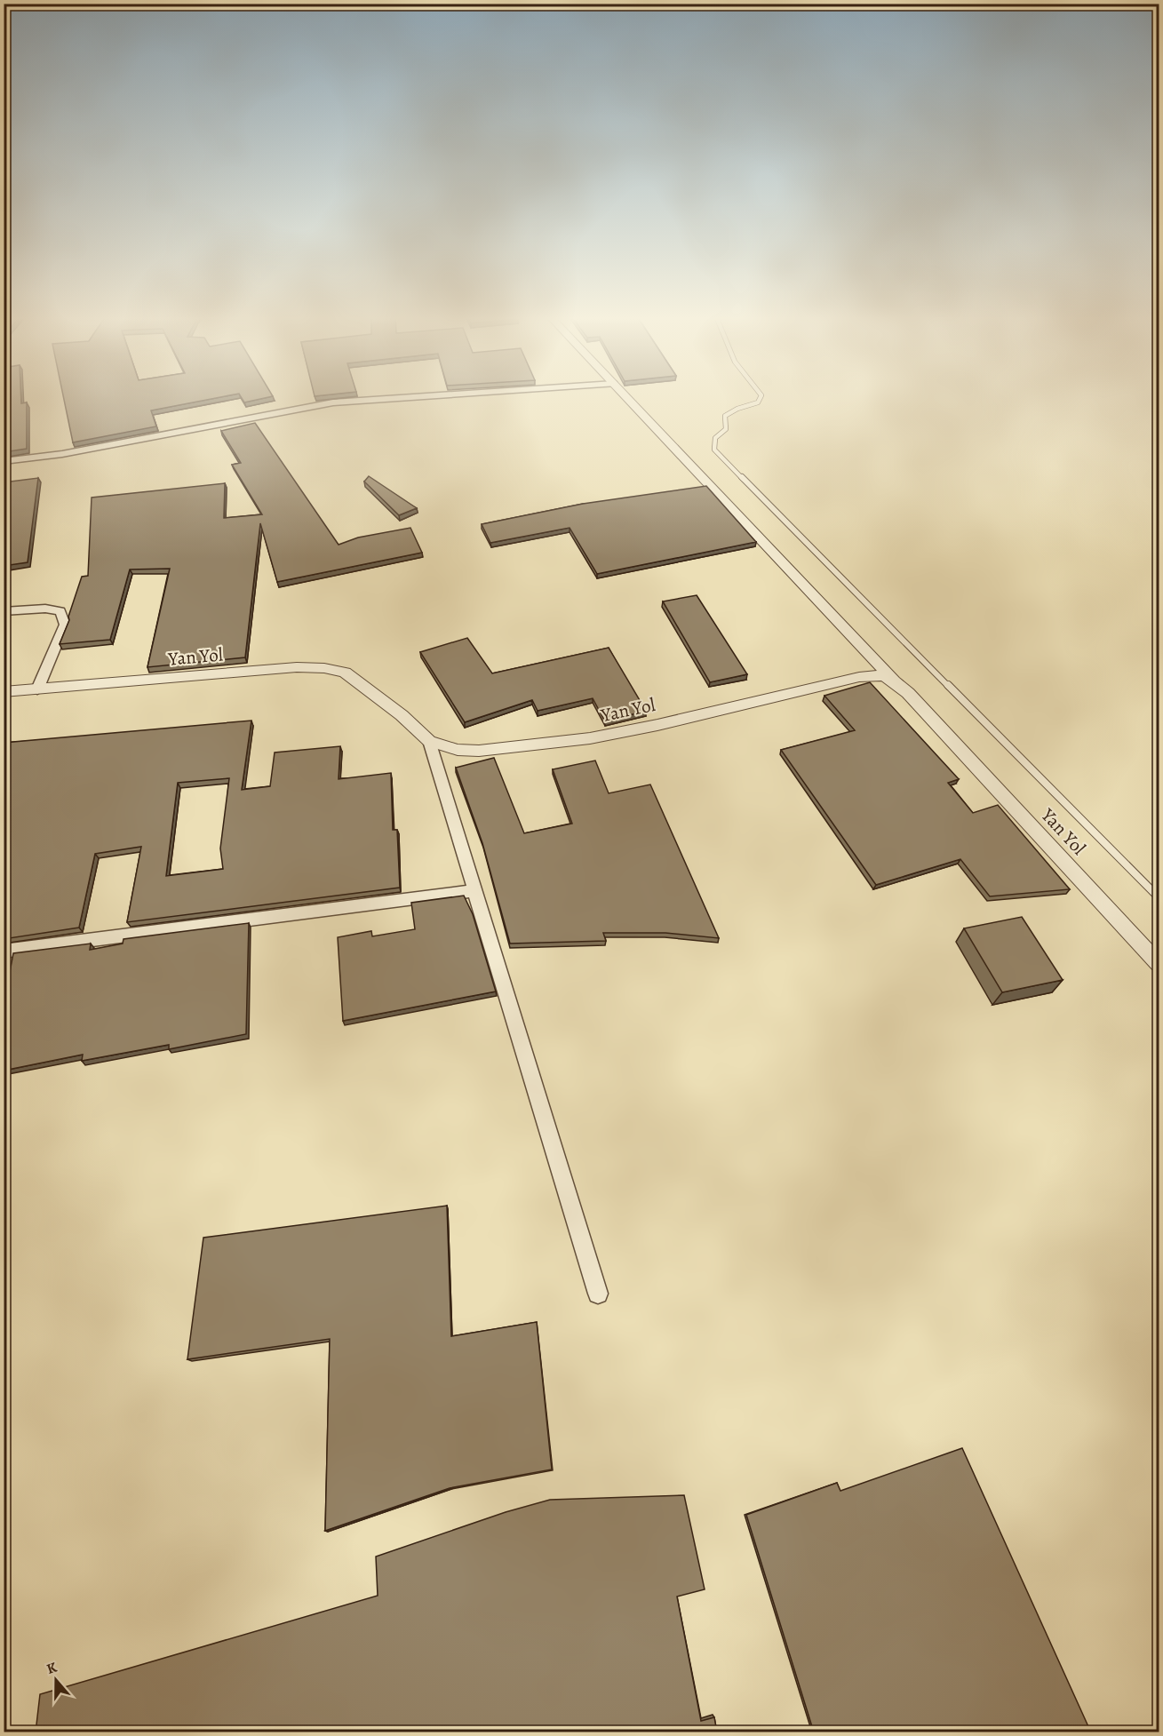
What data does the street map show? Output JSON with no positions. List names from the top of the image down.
{
  "streets": {
    "street": ["Yan Yol"]
  },
  "north": "top"
}
